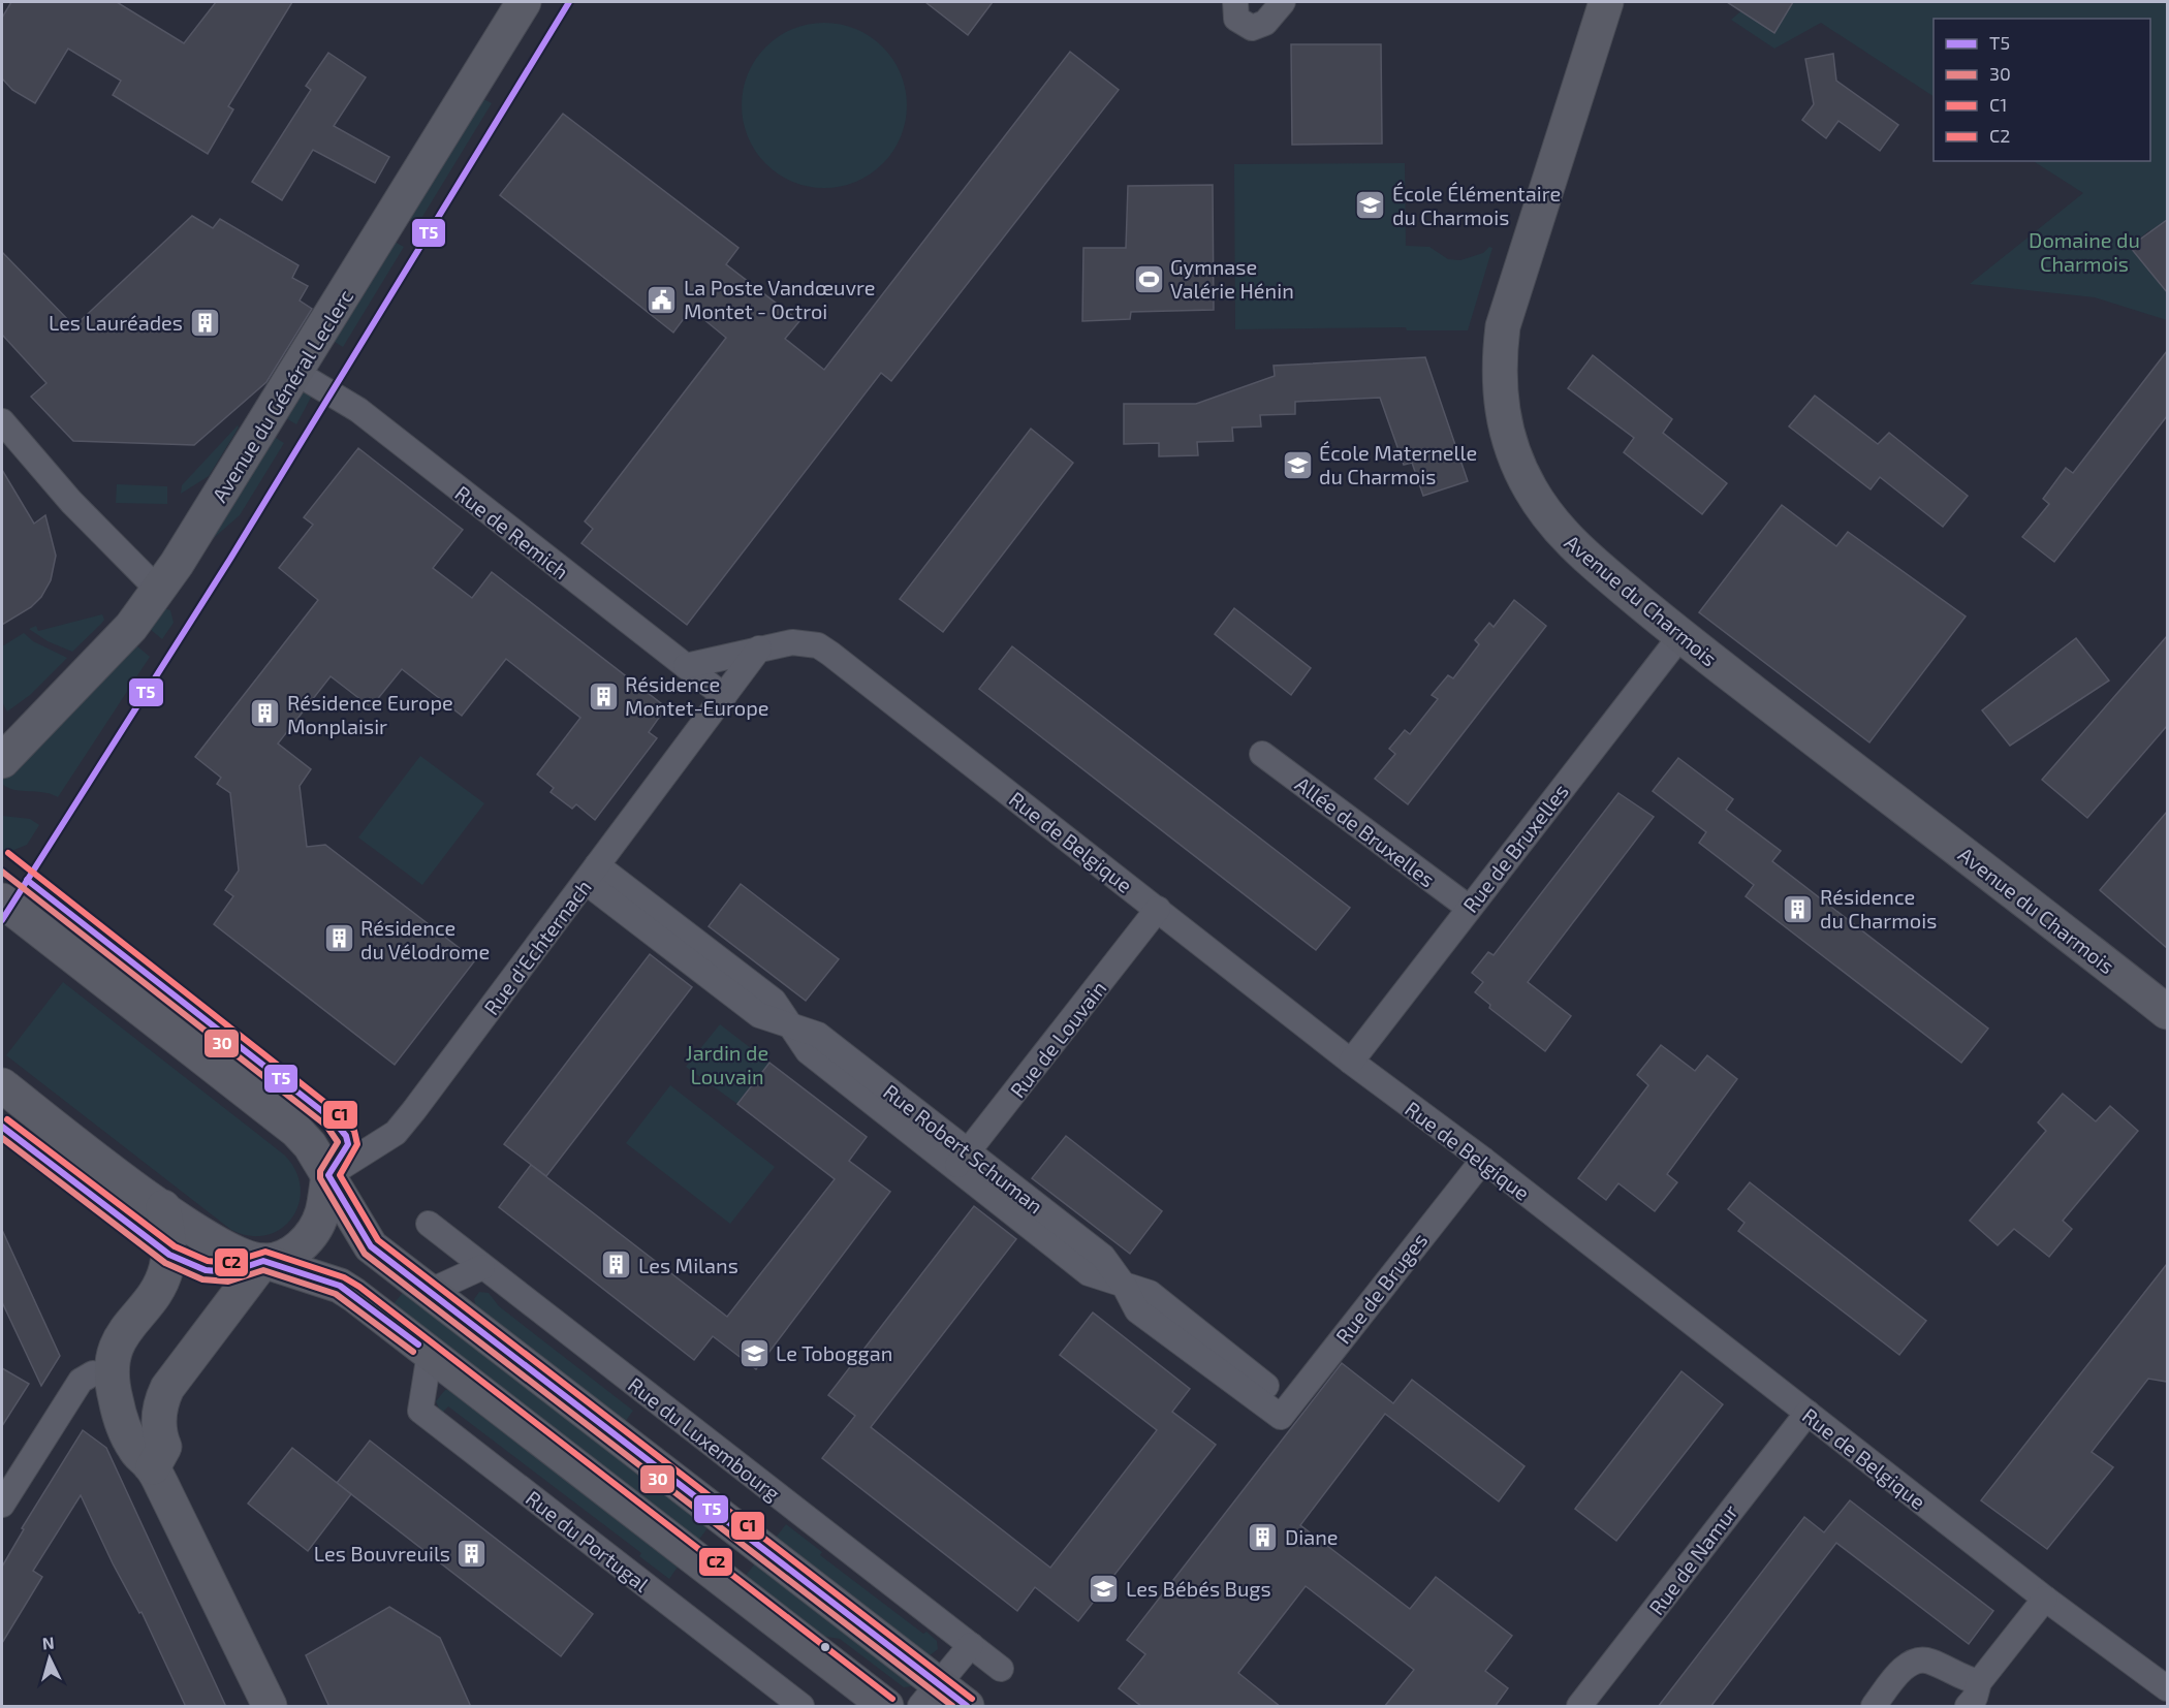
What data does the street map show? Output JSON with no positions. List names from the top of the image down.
{
  "streets": {
    "main road": ["Avenue du Général Leclerc", "Avenue du Charmois"],
    "street": [
      "Rue de Remich",
      "Allée de Bruxelles",
      "Rue de Belgique",
      "Rue de Bruxelles",
      "Rue d'Echternach",
      "Rue de Louvain",
      "Rue Robert Schuman",
      "Rue de Bruges",
      "Rue du Luxembourg",
      "Rue du Portugal",
      "Rue de Namur"
    ]
  },
  "crossings": [
    ["Avenue du Général Leclerc", "Rue de Remich"],
    ["Rue de Remich", "Rue de Belgique"],
    ["Rue de Remich", "Rue d'Echternach"],
    ["Avenue du Charmois", "Rue de Bruxelles"],
    ["Allée de Bruxelles", "Rue de Bruxelles"],
    ["Rue de Belgique", "Rue de Bruxelles"],
    ["Rue de Belgique", "Rue de Louvain"],
    ["Rue de Belgique", "Rue de Bruges"],
    ["Rue de Belgique", "Rue de Namur"],
    ["Rue d'Echternach", "Rue Robert Schuman"],
    ["Rue de Louvain", "Rue Robert Schuman"],
    ["Rue Robert Schuman", "Rue de Bruges"]
  ],
  "parks": ["Domaine du Charmois", "Jardin de Louvain"],
  "places": {
    "school or university": [
      "École Élémentaire du Charmois",
      "École Maternelle du Charmois",
      "Le Toboggan",
      "Les Bébés Bugs"
    ],
    "sports": ["Gymnase Valérie Hénin"],
    "public building": ["La Poste Vandœuvre Montet - Octroi"],
    "building": [
      "Les Lauréades",
      "Résidence Montet-Europe",
      "Résidence Europe Monplaisir",
      "Résidence du Charmois",
      "Résidence du Vélodrome",
      "Les Milans",
      "Diane",
      "Les Bouvreuils"
    ]
  },
  "lines": [
    "transit line T5",
    "transit line C1",
    "transit line 30",
    "transit line C2"
  ],
  "legend": [
    "T5",
    "30",
    "C1",
    "C2"
  ],
  "north": "top"
}
